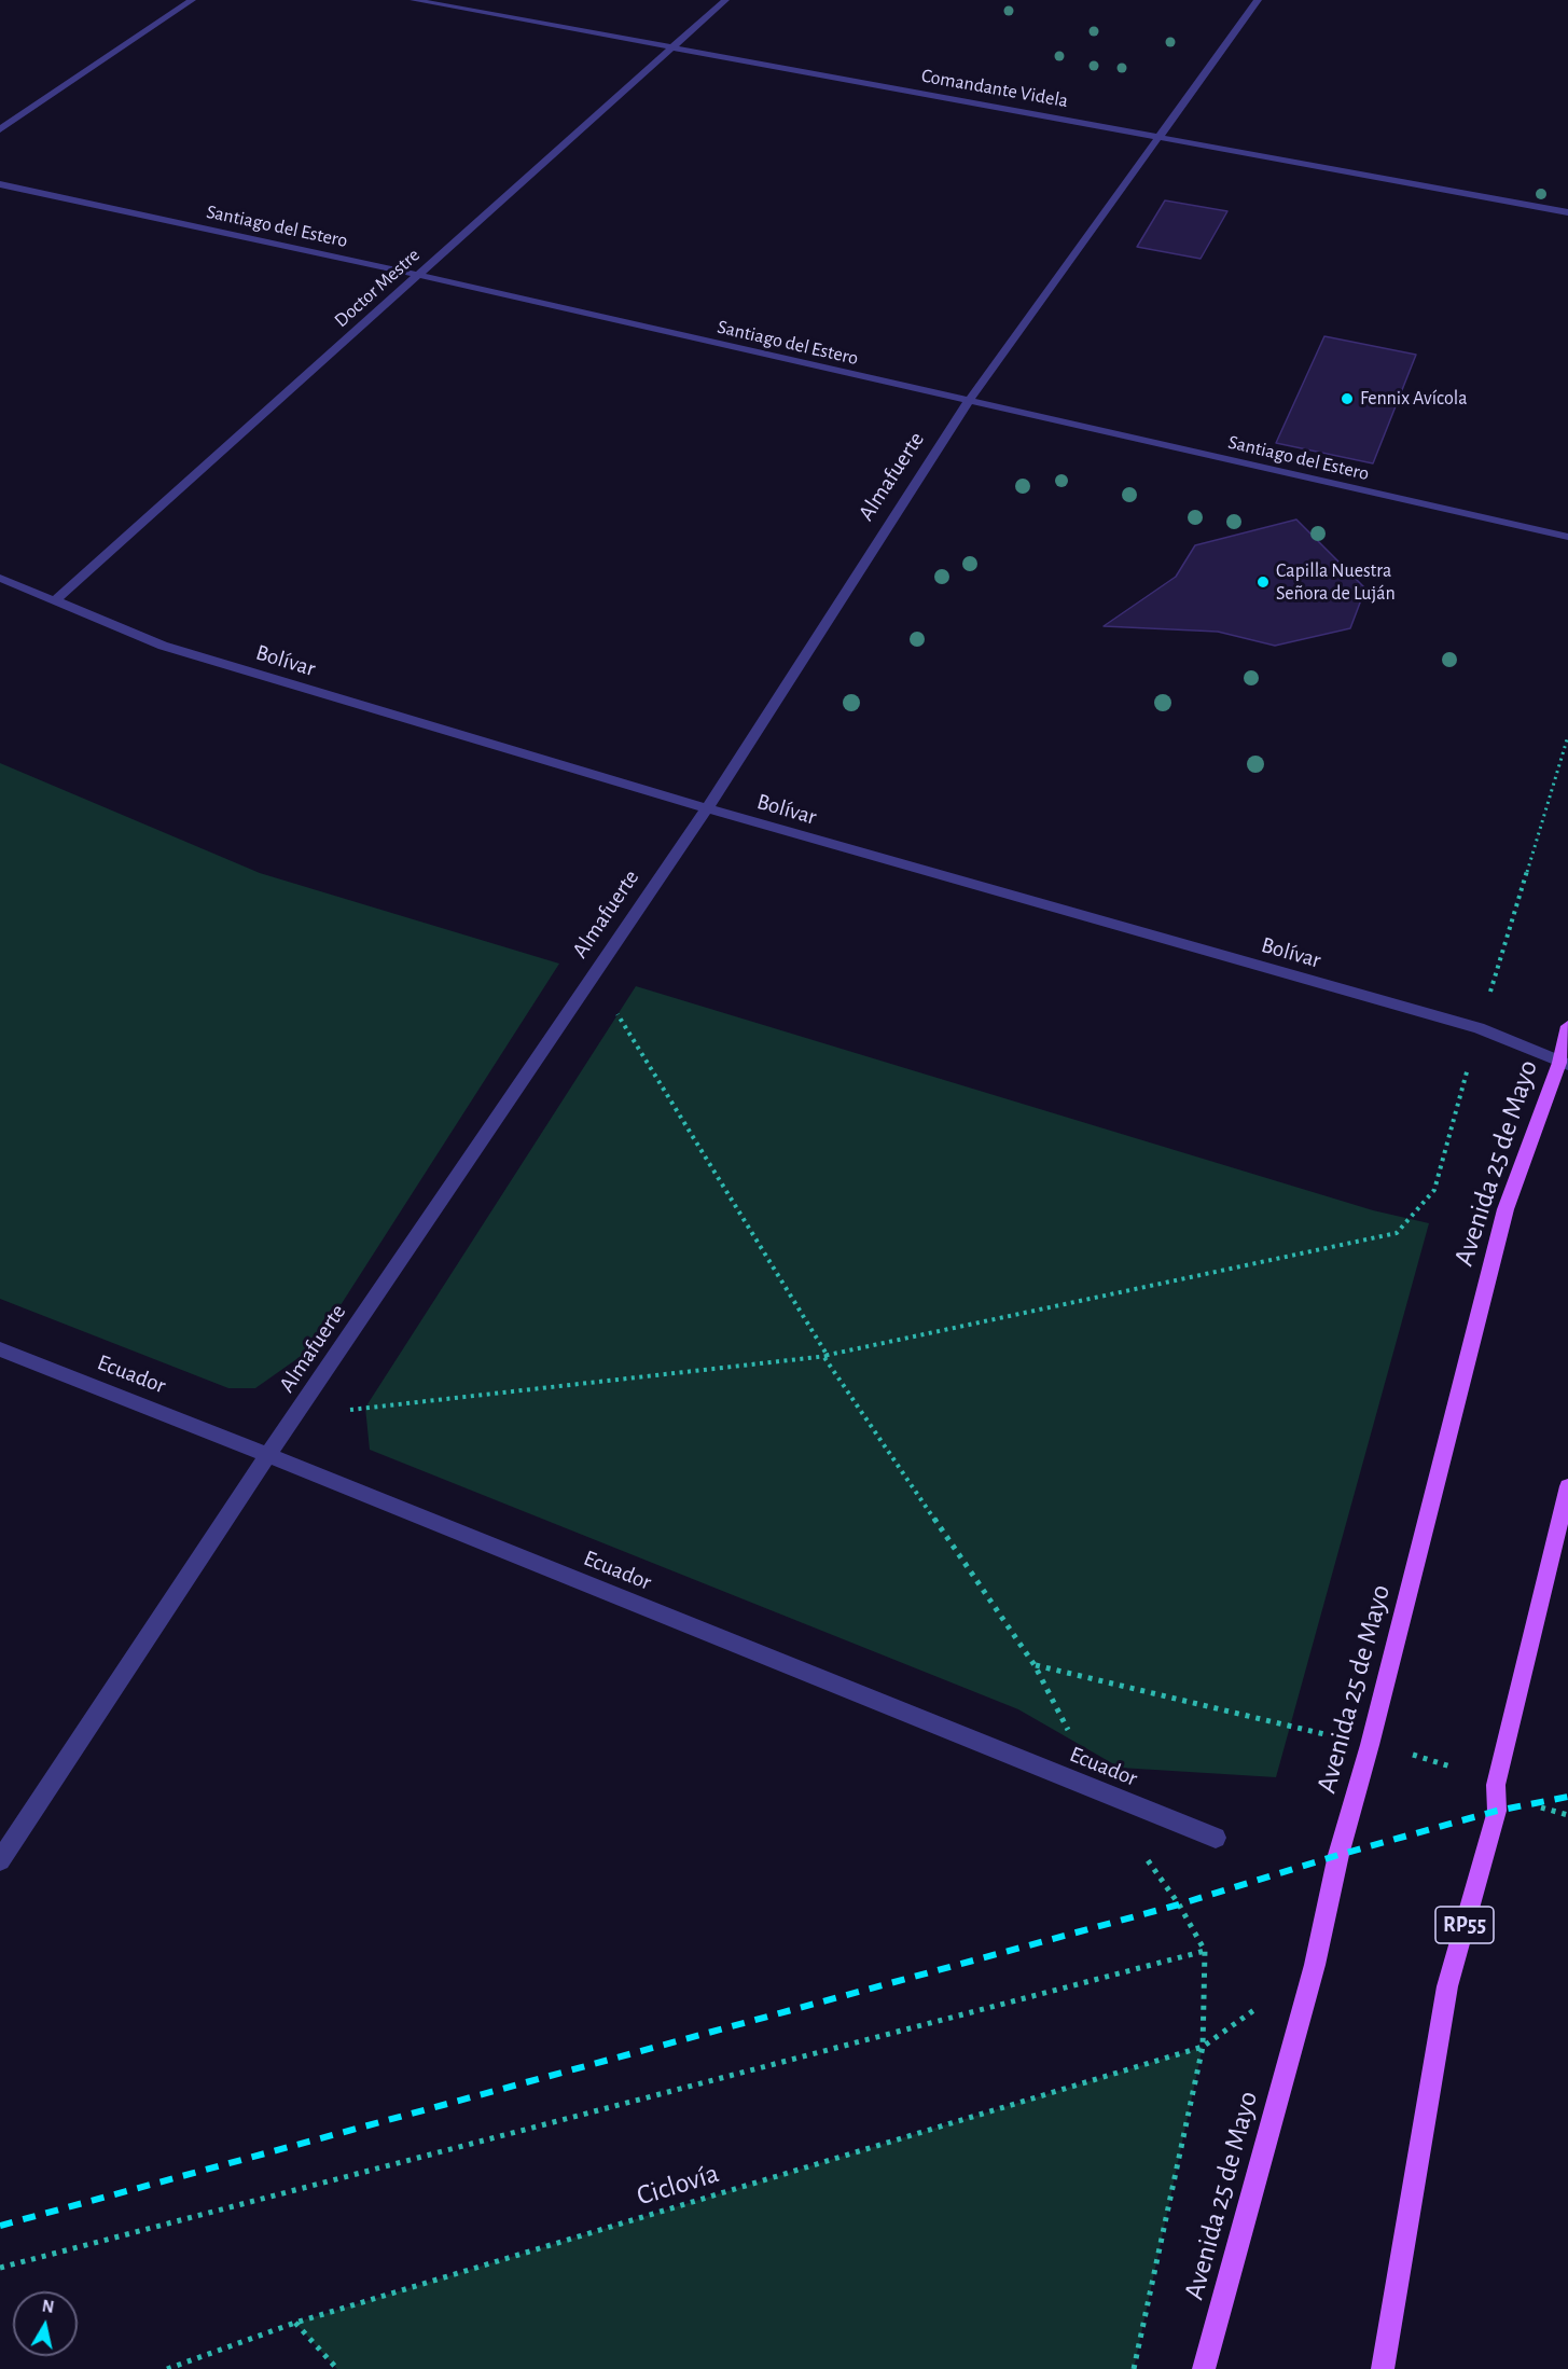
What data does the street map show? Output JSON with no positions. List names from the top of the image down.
{
  "streets": {
    "main road": ["Avenida 25 de Mayo", "RP55"],
    "street": [
      "Comandante Videla",
      "Santiago del Estero",
      "Doctor Mestre",
      "Almafuerte",
      "Bolívar",
      "Ecuador"
    ],
    "path": ["Ciclovía"]
  },
  "crossings": [
    ["Comandante Videla", "Doctor Mestre"],
    ["Comandante Videla", "Almafuerte"],
    ["Santiago del Estero", "Doctor Mestre"],
    ["Santiago del Estero", "Almafuerte"],
    ["Doctor Mestre", "Bolívar"],
    ["Almafuerte", "Bolívar"],
    ["Almafuerte", "Ecuador"],
    ["Bolívar", "Avenida 25 de Mayo"]
  ],
  "places": ["Fennix Avícola", "Capilla Nuestra Señora de Luján"],
  "north": "top"
}
